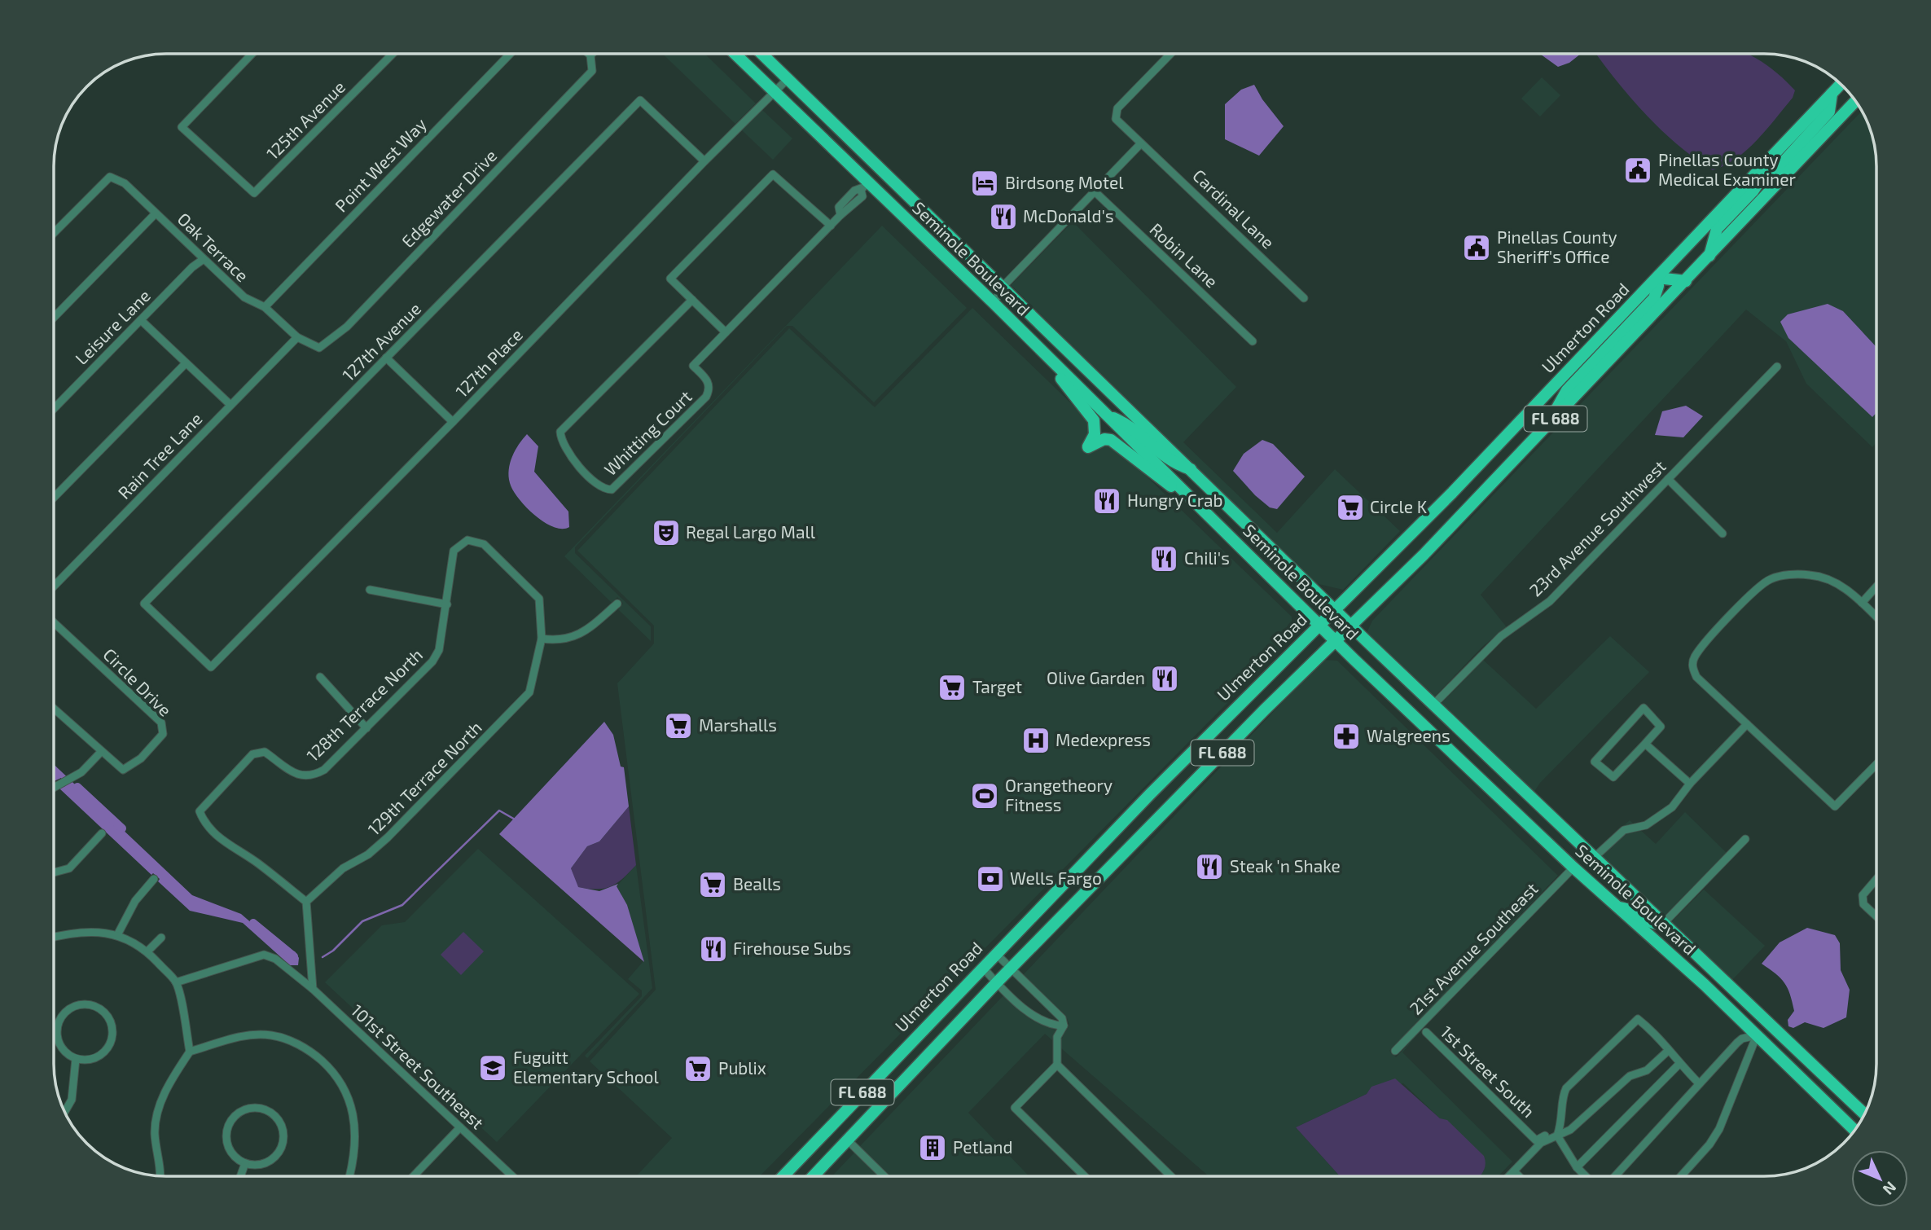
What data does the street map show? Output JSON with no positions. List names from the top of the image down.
{
  "streets": {
    "main road": ["Seminole Boulevard", "Ulmerton Road", "FL 688"],
    "street": [
      "125th Avenue",
      "Point West Way",
      "Edgewater Drive",
      "Cardinal Lane",
      "Oak Terrace",
      "Robin Lane",
      "Leisure Lane",
      "127th Avenue",
      "127th Place",
      "Whitting Court",
      "Rain Tree Lane",
      "23rd Avenue Southwest",
      "Circle Drive",
      "128th Terrace North",
      "129th Terrace North",
      "21st Avenue Southeast",
      "101st Street Southeast",
      "1st Street South"
    ]
  },
  "crossings": [
    ["Point West Way", "Oak Terrace"],
    ["Edgewater Drive", "Oak Terrace"],
    ["Edgewater Drive", "Rain Tree Lane"],
    ["Oak Terrace", "Leisure Lane"],
    ["Oak Terrace", "Rain Tree Lane"],
    ["Seminole Boulevard", "Ulmerton Road"],
    ["Seminole Boulevard", "127th Place"],
    ["Seminole Boulevard", "FL 688"],
    ["Seminole Boulevard", "Whitting Court"],
    ["Seminole Boulevard", "23rd Avenue Southwest"],
    ["Seminole Boulevard", "21st Avenue Southeast"],
    ["127th Avenue", "127th Place"],
    ["128th Terrace North", "129th Terrace North"]
  ],
  "places": {
    "public building": ["Pinellas County Medical Examiner", "Pinellas County Sheriff's Office"],
    "hotel": ["Birdsong Motel"],
    "restaurant": [
      "McDonald's",
      "Hungry Crab",
      "Chili's",
      "Olive Garden",
      "Steak 'n Shake",
      "Firehouse Subs"
    ],
    "supermarket": [
      "Circle K",
      "Target",
      "Marshalls",
      "Bealls",
      "Publix"
    ],
    "theatre": ["Regal Largo Mall"],
    "pharmacy": ["Walgreens"],
    "hospital": ["Medexpress"],
    "sports": ["Orangetheory Fitness"],
    "bank": ["Wells Fargo"],
    "school or university": ["Fuguitt Elementary School"],
    "building": ["Petland"]
  },
  "north": "bottom right"
}
